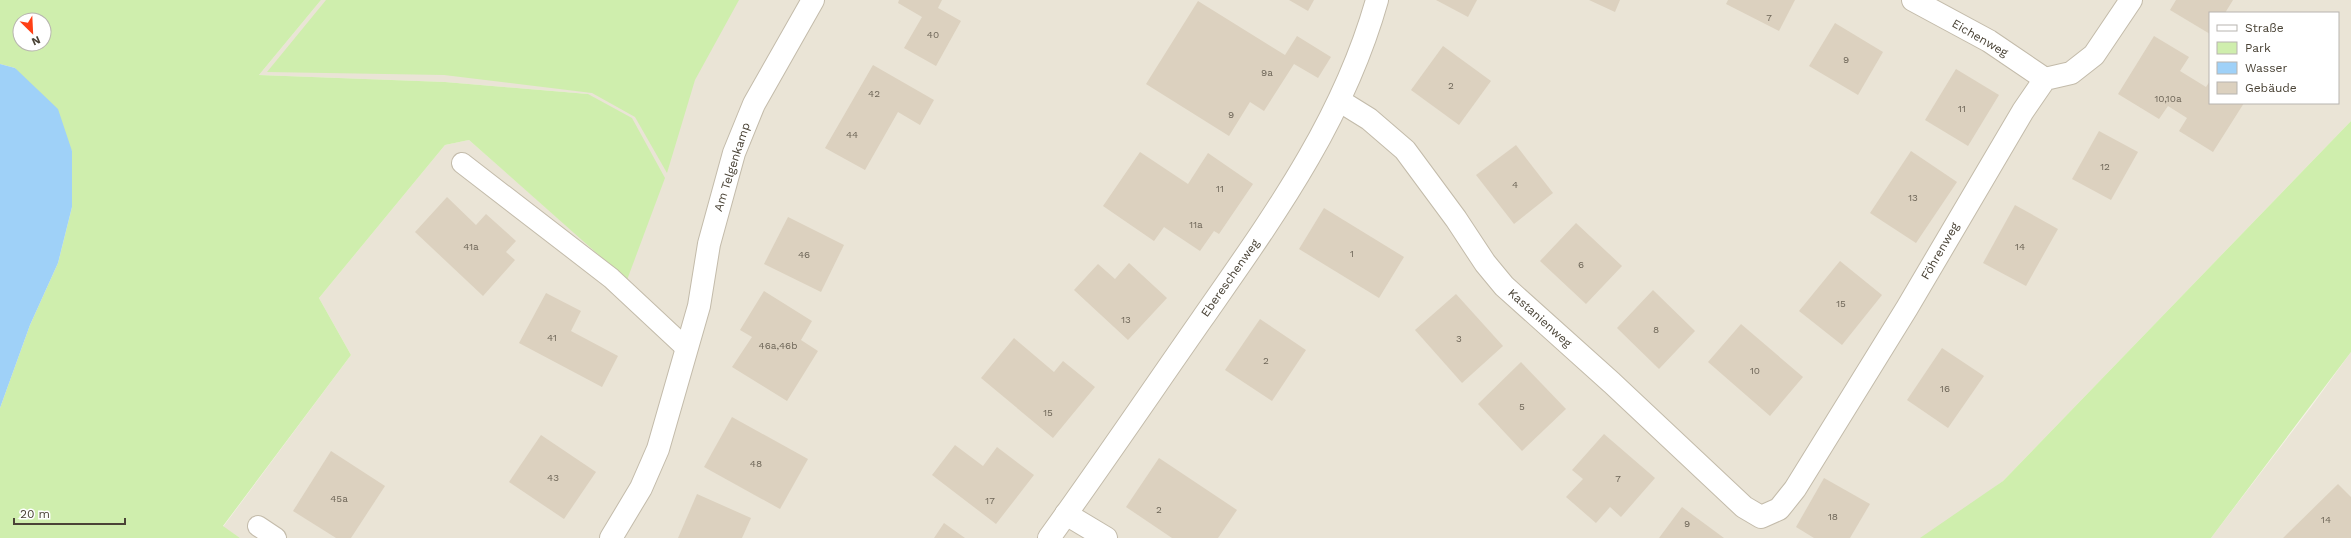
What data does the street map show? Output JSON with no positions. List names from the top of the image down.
{
  "streets": {
    "street": [
      "Eichenweg",
      "Am Telgenkamp",
      "Föhrenweg",
      "Ebereschenweg",
      "Kastanienweg"
    ]
  },
  "crossings": [
    ["Eichenweg", "Föhrenweg"],
    ["Föhrenweg", "Kastanienweg"],
    ["Ebereschenweg", "Kastanienweg"]
  ],
  "house_numbers": [
    "7",
    "40",
    "9",
    "9a",
    "2",
    "42",
    "10,10a",
    "11",
    "9",
    "44",
    "12",
    "4",
    "11",
    "13",
    "11a",
    "41a",
    "14",
    "1",
    "46",
    "6",
    "15",
    "13",
    "8",
    "41",
    "3",
    "46a,46b",
    "2",
    "10",
    "16",
    "5",
    "15",
    "48",
    "43",
    "7",
    "45a",
    "17",
    "2",
    "18",
    "14",
    "9"
  ],
  "legend": [
    "Straße",
    "Park",
    "Wasser",
    "Gebäude"
  ],
  "scale_bar": "20 m",
  "north": "bottom right"
}
